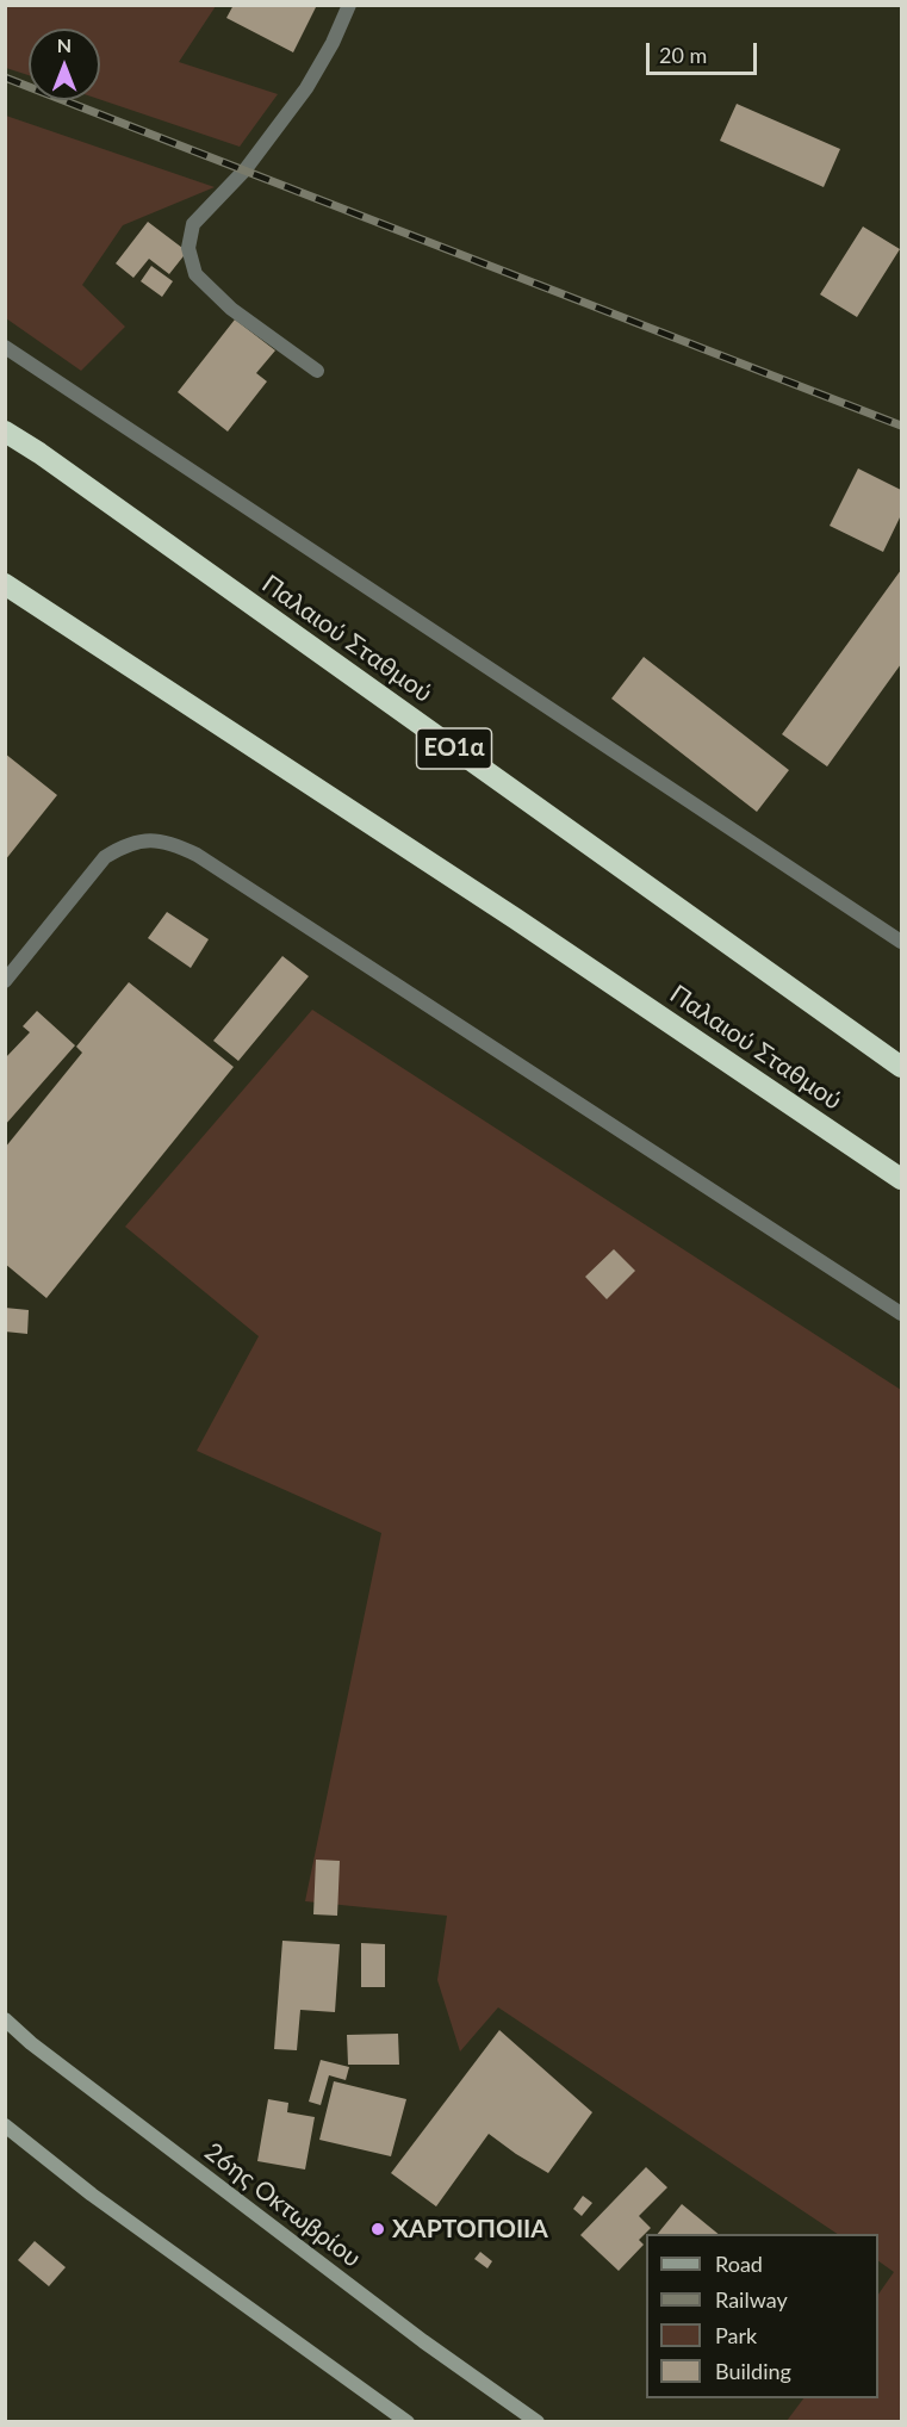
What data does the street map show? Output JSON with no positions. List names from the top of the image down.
{
  "streets": {
    "highway": ["Παλαιού Σταθμού", "ΕΟ1α"],
    "main road": ["26ης Οκτωβρίου"]
  },
  "places": ["ΧΑΡΤΟΠΟΙΙΑ"],
  "legend": [
    "Road",
    "Railway",
    "Park",
    "Building"
  ],
  "scale_bar": "20 m",
  "north": "top"
}
